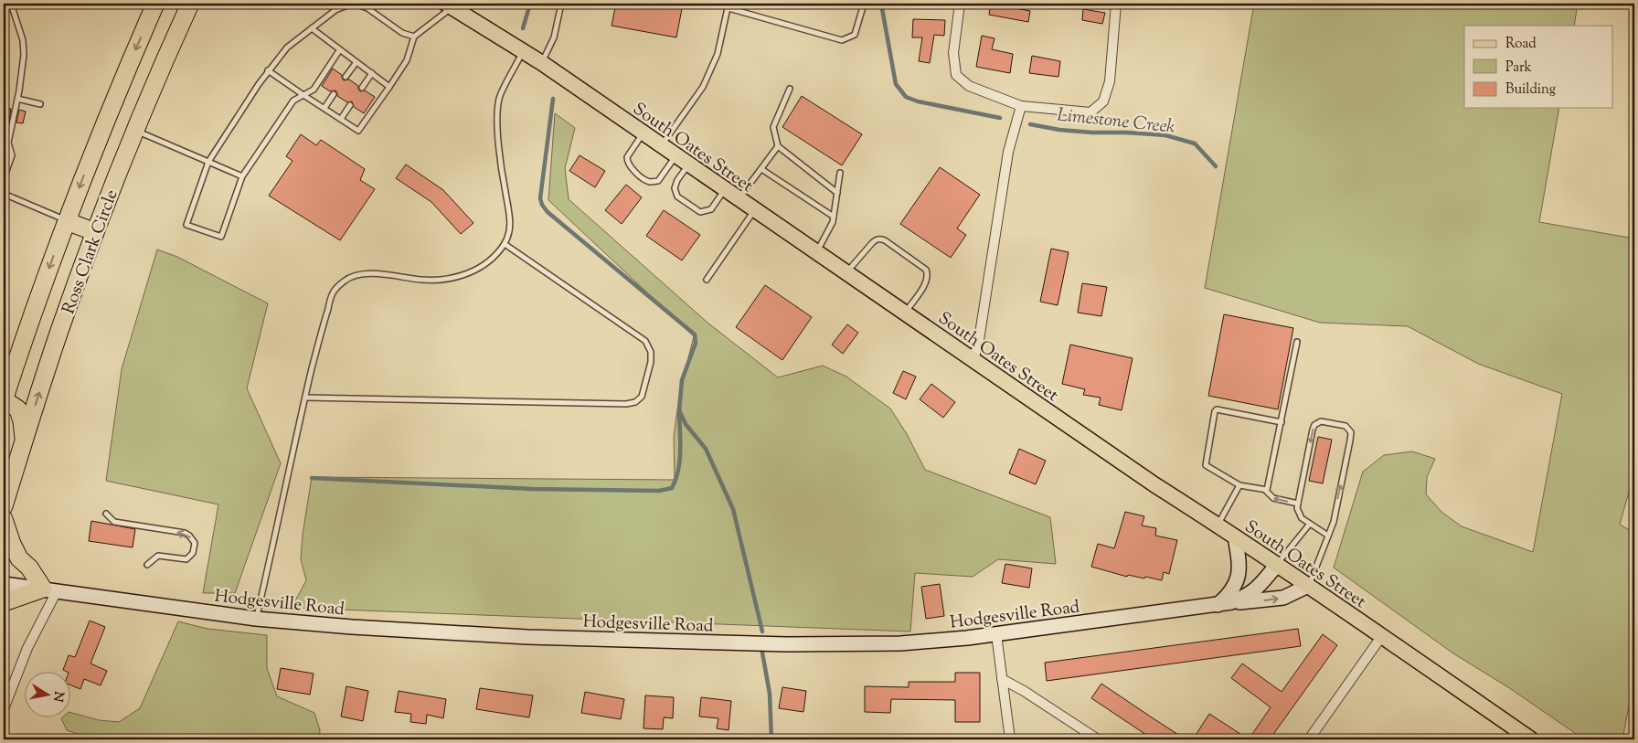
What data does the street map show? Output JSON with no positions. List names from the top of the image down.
{
  "streets": {
    "highway": ["Ross Clark Circle"],
    "main road": ["South Oates Street"],
    "street": ["Hodgesville Road"]
  },
  "crossings": [
    ["South Oates Street", "Hodgesville Road"]
  ],
  "water": ["Limestone Creek"],
  "legend": ["Road", "Park", "Building"],
  "north": "right"
}
